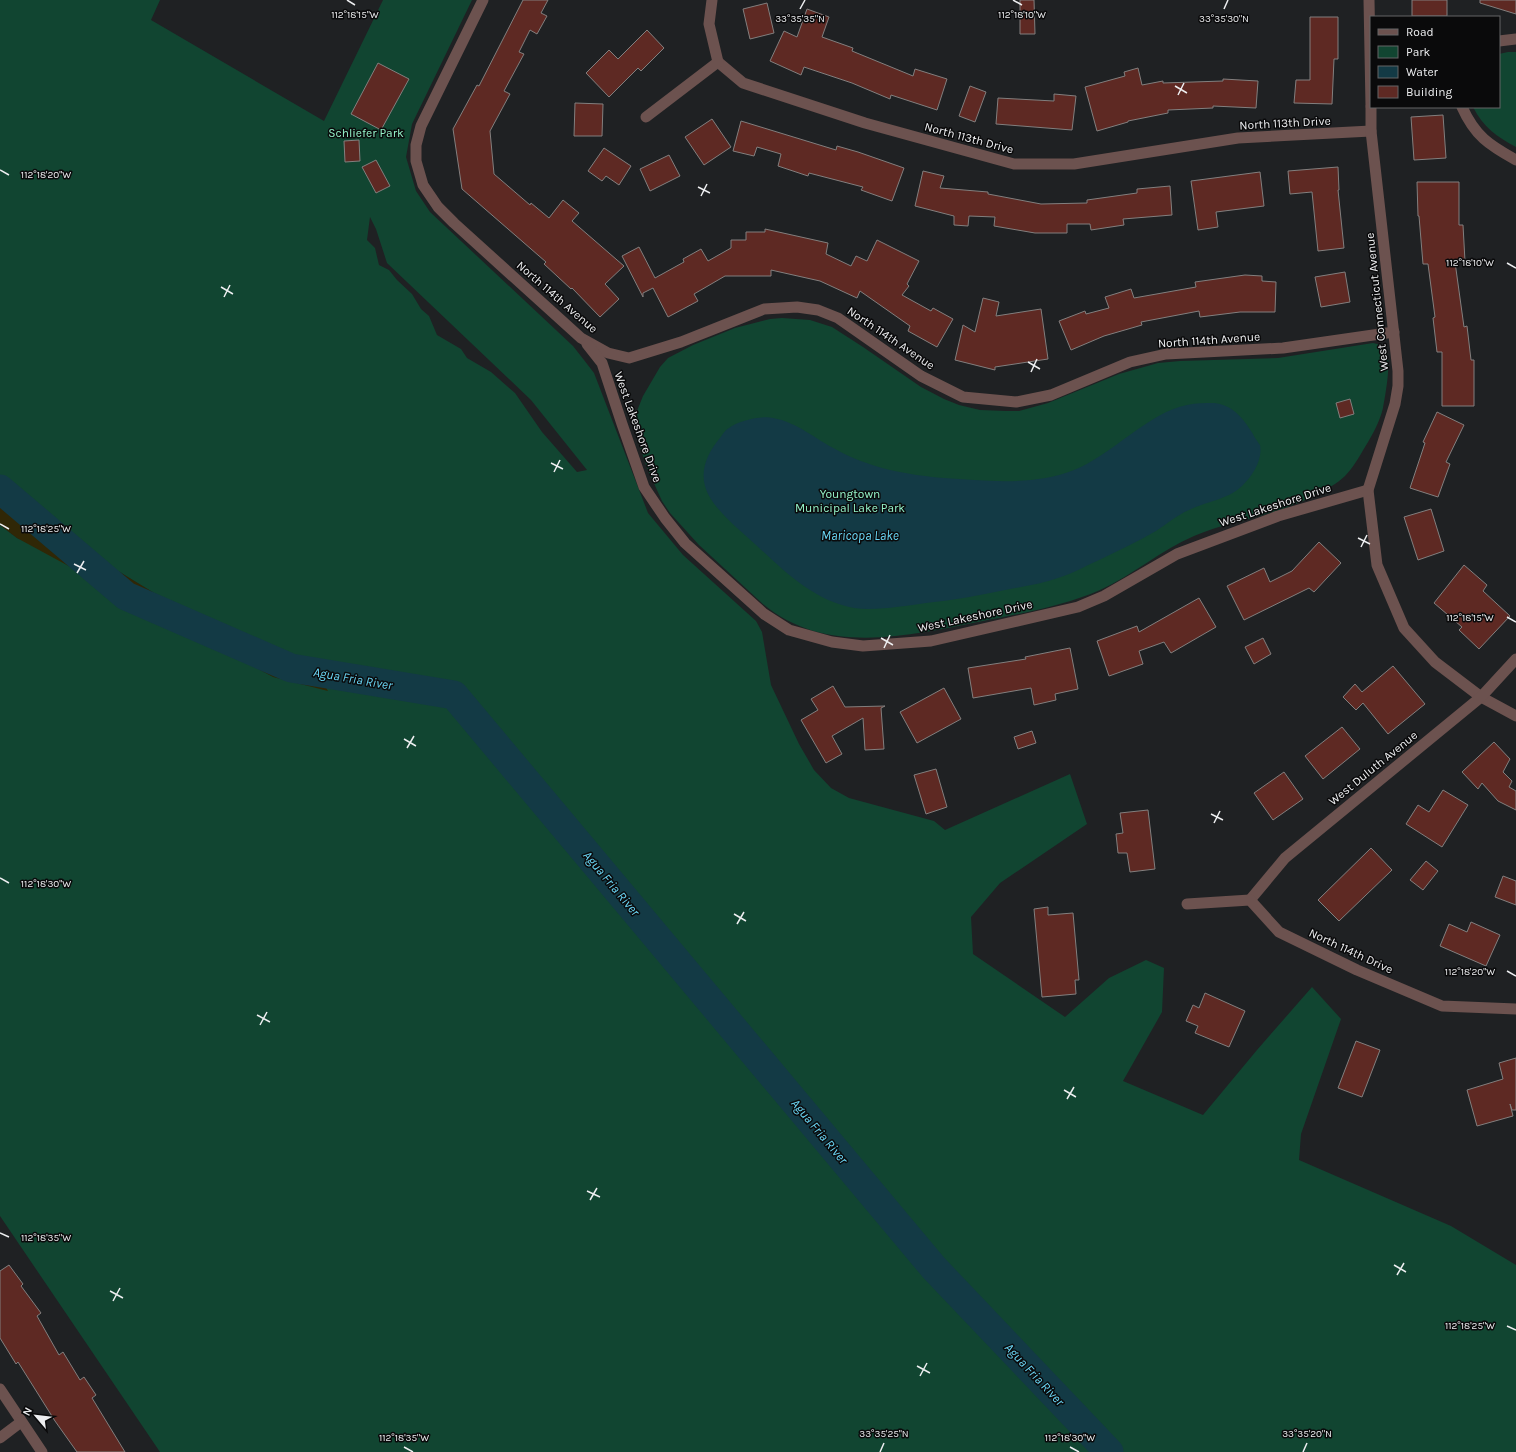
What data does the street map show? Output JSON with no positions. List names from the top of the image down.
{
  "streets": {
    "street": [
      "North 113th Drive",
      "North 114th Avenue",
      "West Connecticut Avenue",
      "West Lakeshore Drive",
      "West Duluth Avenue",
      "North 114th Drive"
    ]
  },
  "crossings": [
    ["North 113th Drive", "West Connecticut Avenue"],
    ["North 114th Avenue", "West Connecticut Avenue"],
    ["North 114th Avenue", "West Lakeshore Drive"],
    ["West Connecticut Avenue", "West Lakeshore Drive"],
    ["West Duluth Avenue", "North 114th Drive"]
  ],
  "water": ["Maricopa Lake", "Agua Fria River"],
  "parks": ["Schliefer Park", "Youngtown Municipal Lake Park"],
  "legend": [
    "Road",
    "Park",
    "Water",
    "Building"
  ],
  "north": "top left",
  "coordinates": [
    "112°18'15\"W",
    "112°18'10\"W",
    "33°35'35\"N",
    "33°35'30\"N",
    "112°18'20\"W",
    "112°18'25\"W",
    "112°18'30\"W",
    "112°18'35\"W",
    "33°35'25\"N",
    "33°35'20\"N"
  ]
}
